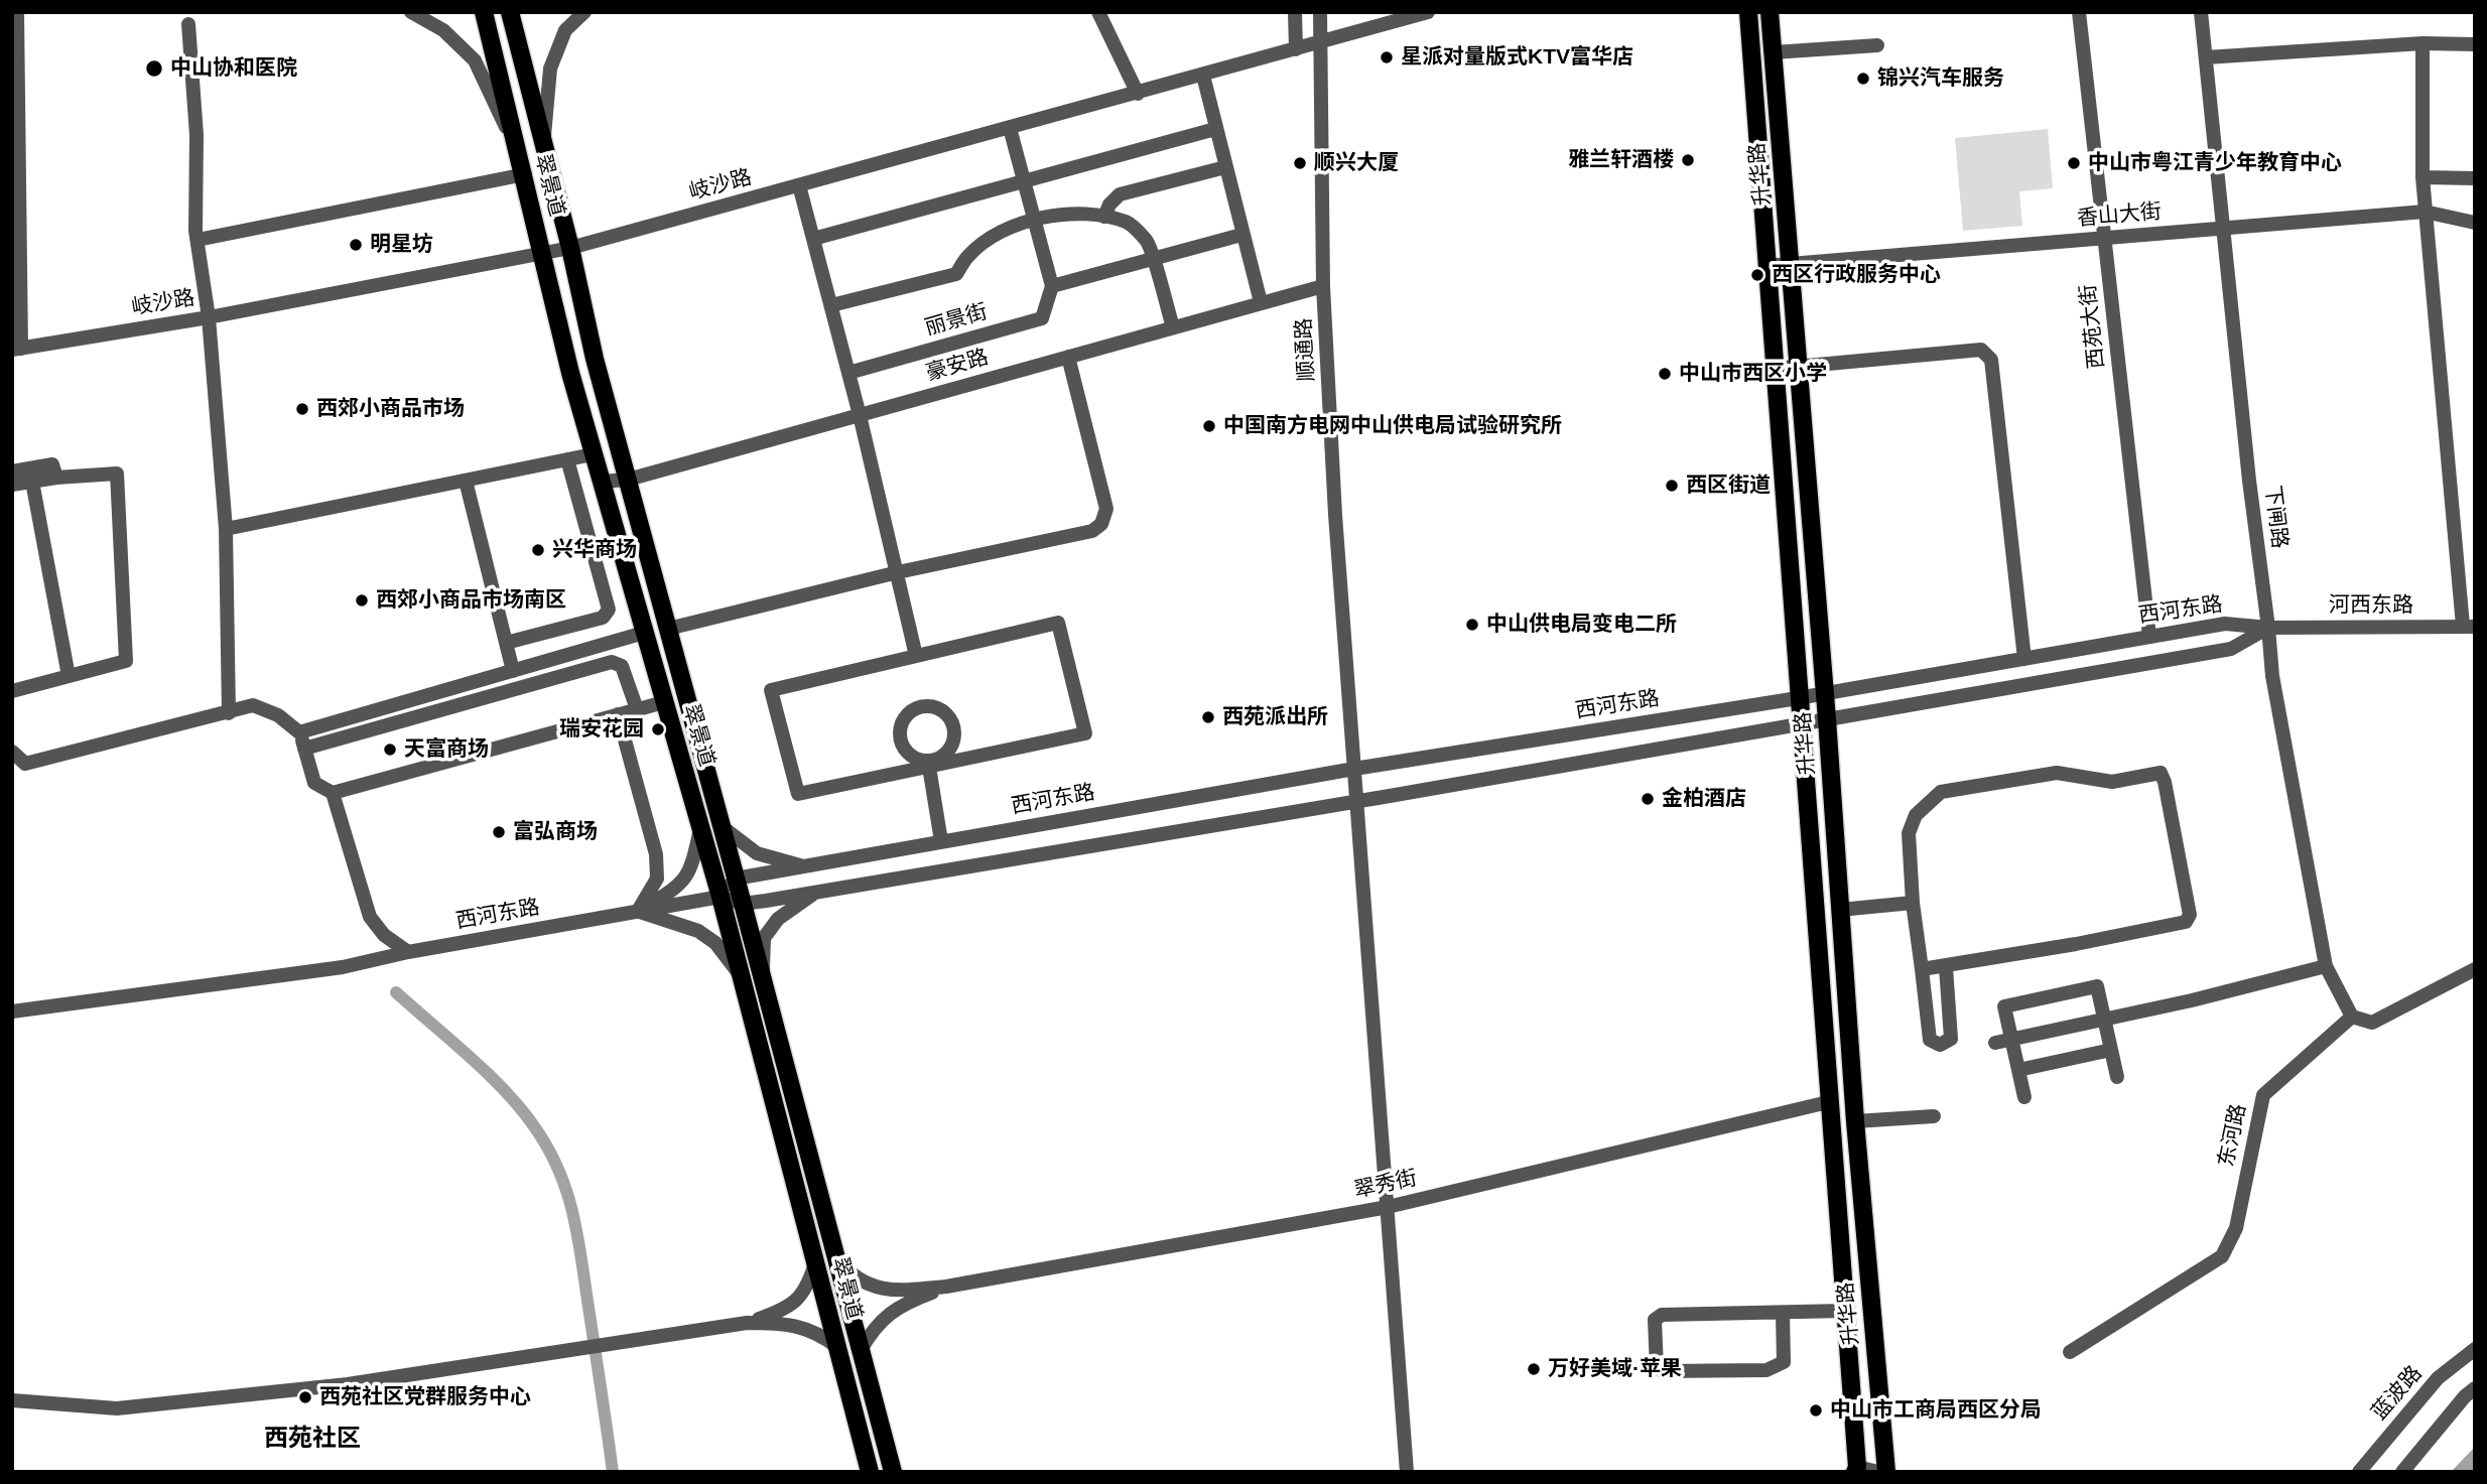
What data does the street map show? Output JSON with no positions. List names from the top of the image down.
{
  "streets": {
    "main road": ["升华路", "翠景道"],
    "street": [
      "岐沙路",
      "香山大街",
      "丽景街",
      "西苑大街",
      "顺通路",
      "豪安路",
      "下闸路",
      "河西东路",
      "西河东路",
      "东河路",
      "翠秀街",
      "蓝波路"
    ]
  },
  "crossings": [
    ["升华路", "香山大街"],
    ["升华路", "西河东路"],
    ["升华路", "翠秀街"],
    ["翠景道", "岐沙路"],
    ["翠景道", "豪安路"],
    ["翠景道", "西河东路"],
    ["岐沙路", "顺通路"],
    ["香山大街", "西苑大街"],
    ["香山大街", "下闸路"],
    ["西苑大街", "西河东路"],
    ["顺通路", "豪安路"],
    ["顺通路", "西河东路"],
    ["顺通路", "翠秀街"],
    ["下闸路", "河西东路"],
    ["下闸路", "西河东路"],
    ["下闸路", "东河路"],
    ["河西东路", "西河东路"]
  ],
  "districts": ["西苑社区"],
  "places": [
    "星派对量版式KTV富华店",
    "中山协和医院",
    "锦兴汽车服务",
    "雅兰轩酒楼",
    "顺兴大厦",
    "中山市粤江青少年教育中心",
    "明星坊",
    "西区行政服务中心",
    "中山市西区小学",
    "西郊小商品市场",
    "中国南方电网中山供电局试验研究所",
    "西区街道",
    "兴华商场",
    "西郊小商品市场南区",
    "中山供电局变电二所",
    "西苑派出所",
    "瑞安花园",
    "天富商场",
    "金柏酒店",
    "富弘商场",
    "万好美域·苹果",
    "西苑社区党群服务中心",
    "中山市工商局西区分局"
  ]
}
